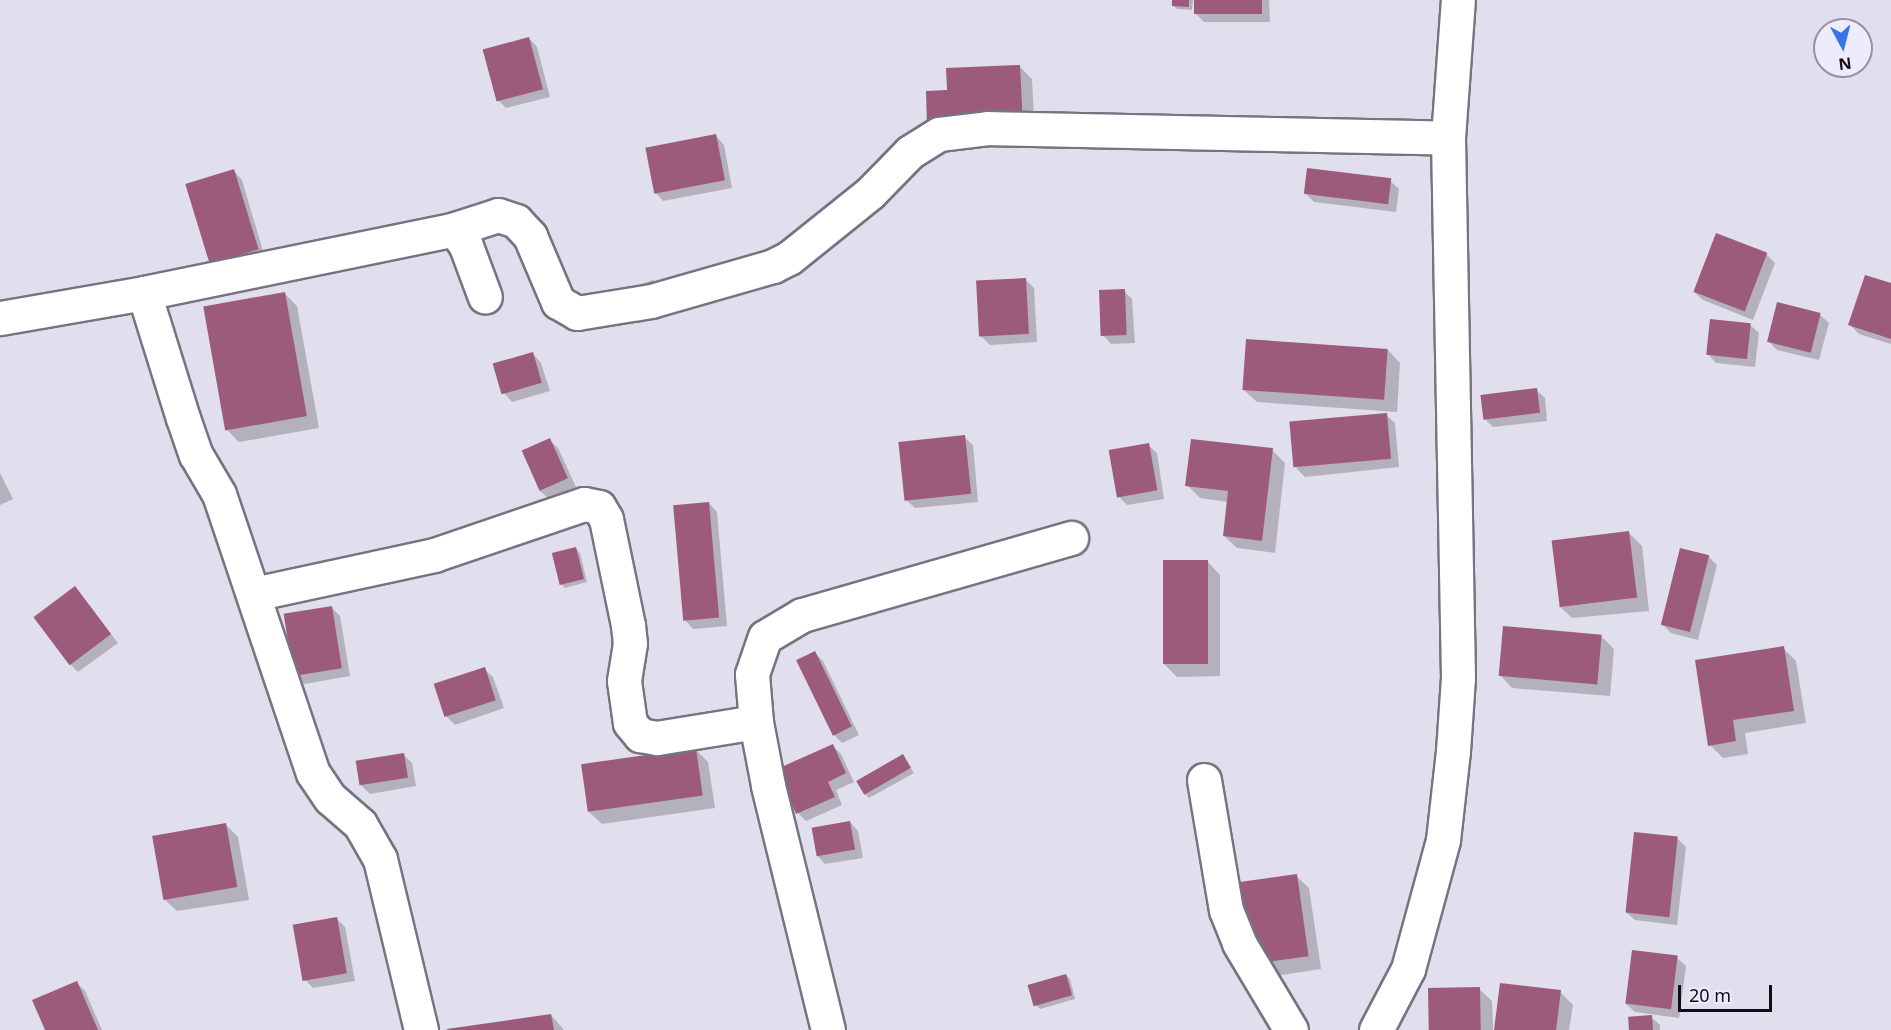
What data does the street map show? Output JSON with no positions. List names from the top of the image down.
{
  "scale_bar": "20 m",
  "north": "bottom"
}
